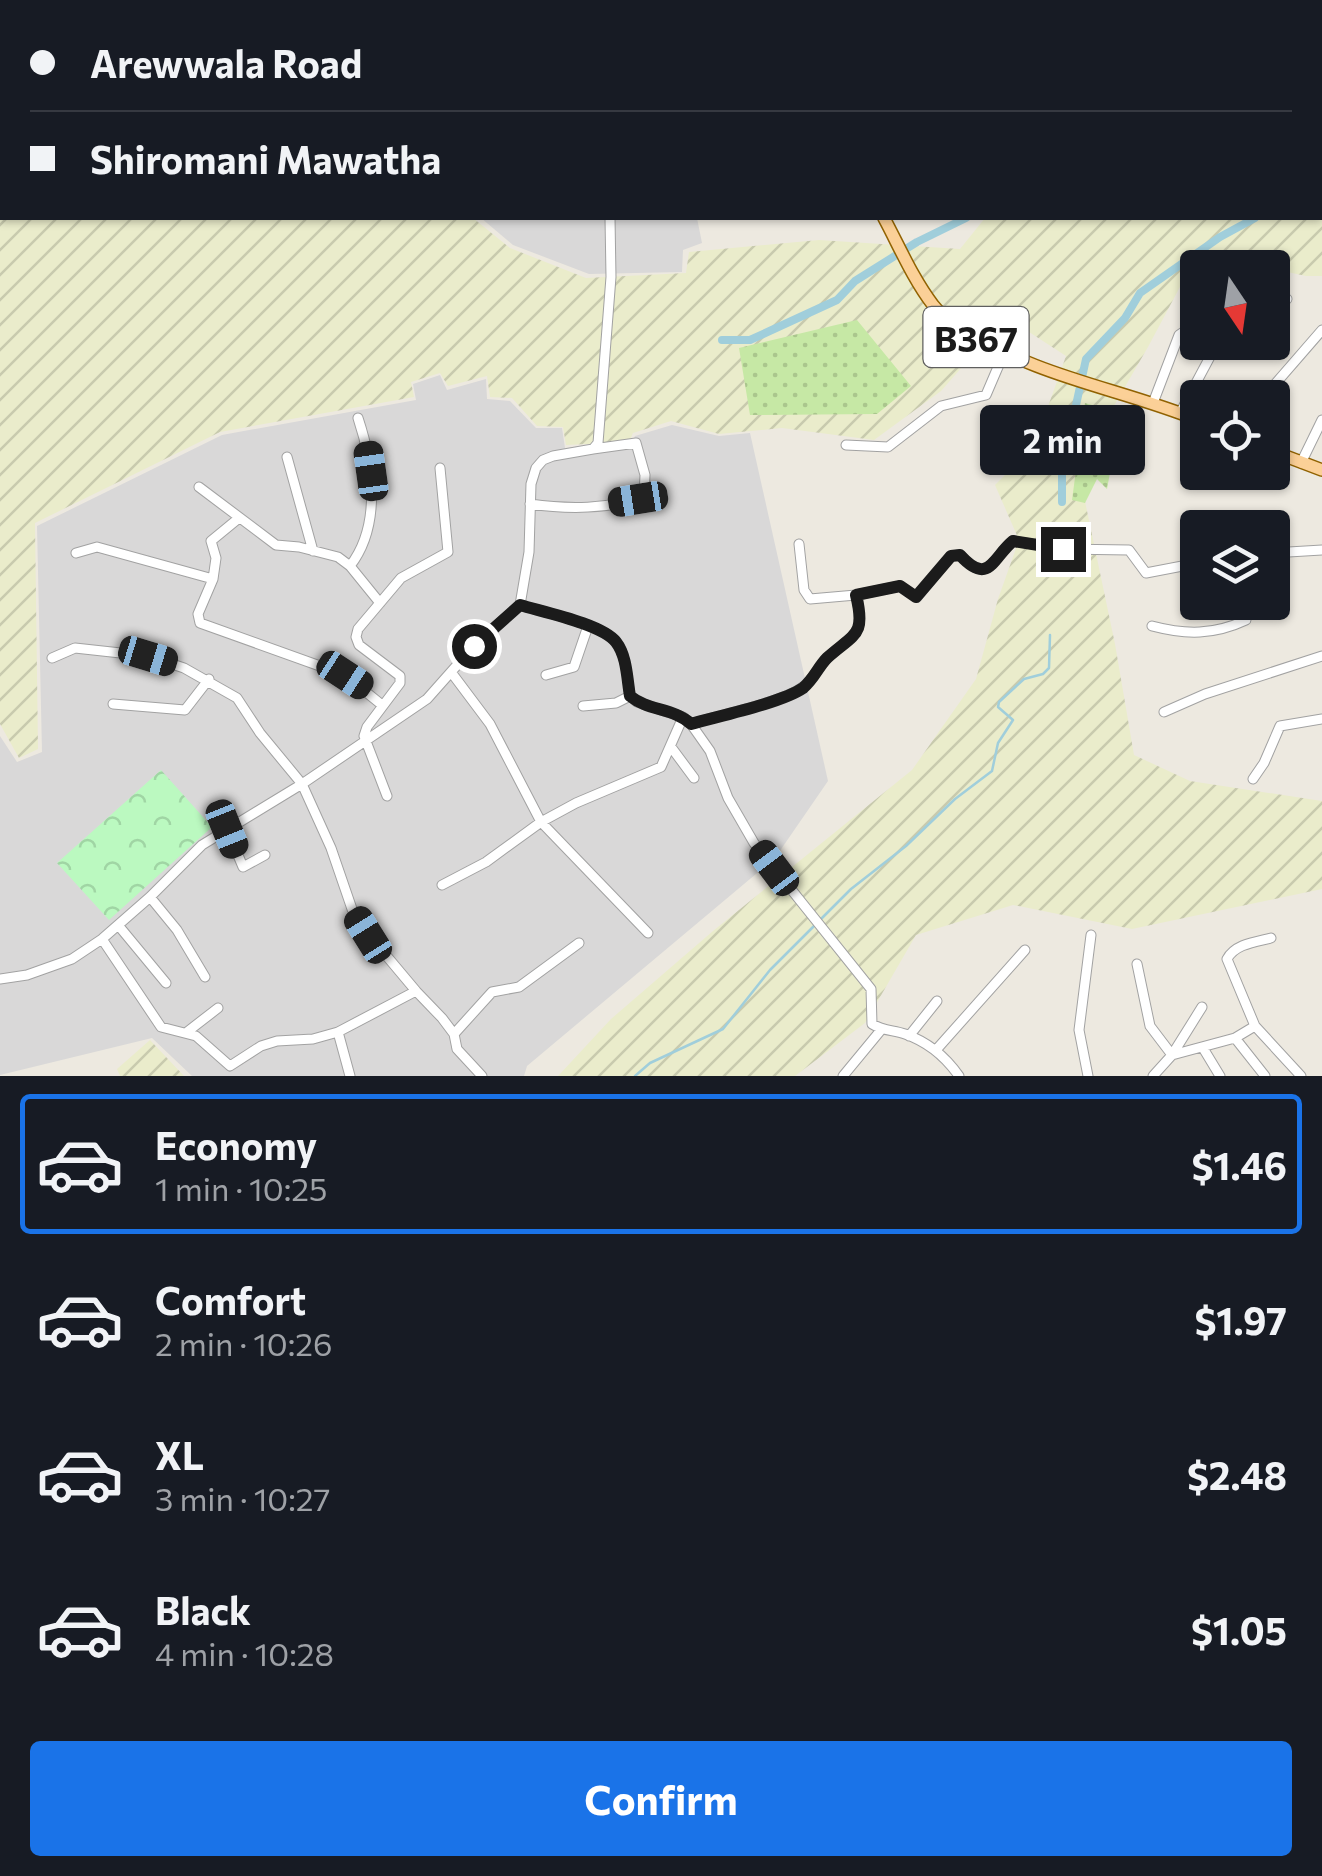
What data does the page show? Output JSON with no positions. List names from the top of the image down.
{
  "streets": {
    "main road": ["B367"]
  },
  "north": "bottom",
  "page": {
    "banner": ["Arewwala Road", "Shiromani Mawatha"],
    "bubble": "2 min",
    "list": [
      {
        "name": "Economy",
        "note": "1 min · 10:25",
        "value": "$1.46"
      },
      {
        "name": "Comfort",
        "note": "2 min · 10:26",
        "value": "$1.97"
      },
      {
        "name": "XL",
        "note": "3 min · 10:27",
        "value": "$2.48"
      },
      {
        "name": "Black",
        "note": "4 min · 10:28",
        "value": "$1.05"
      }
    ],
    "buttons": "Confirm"
  }
}
